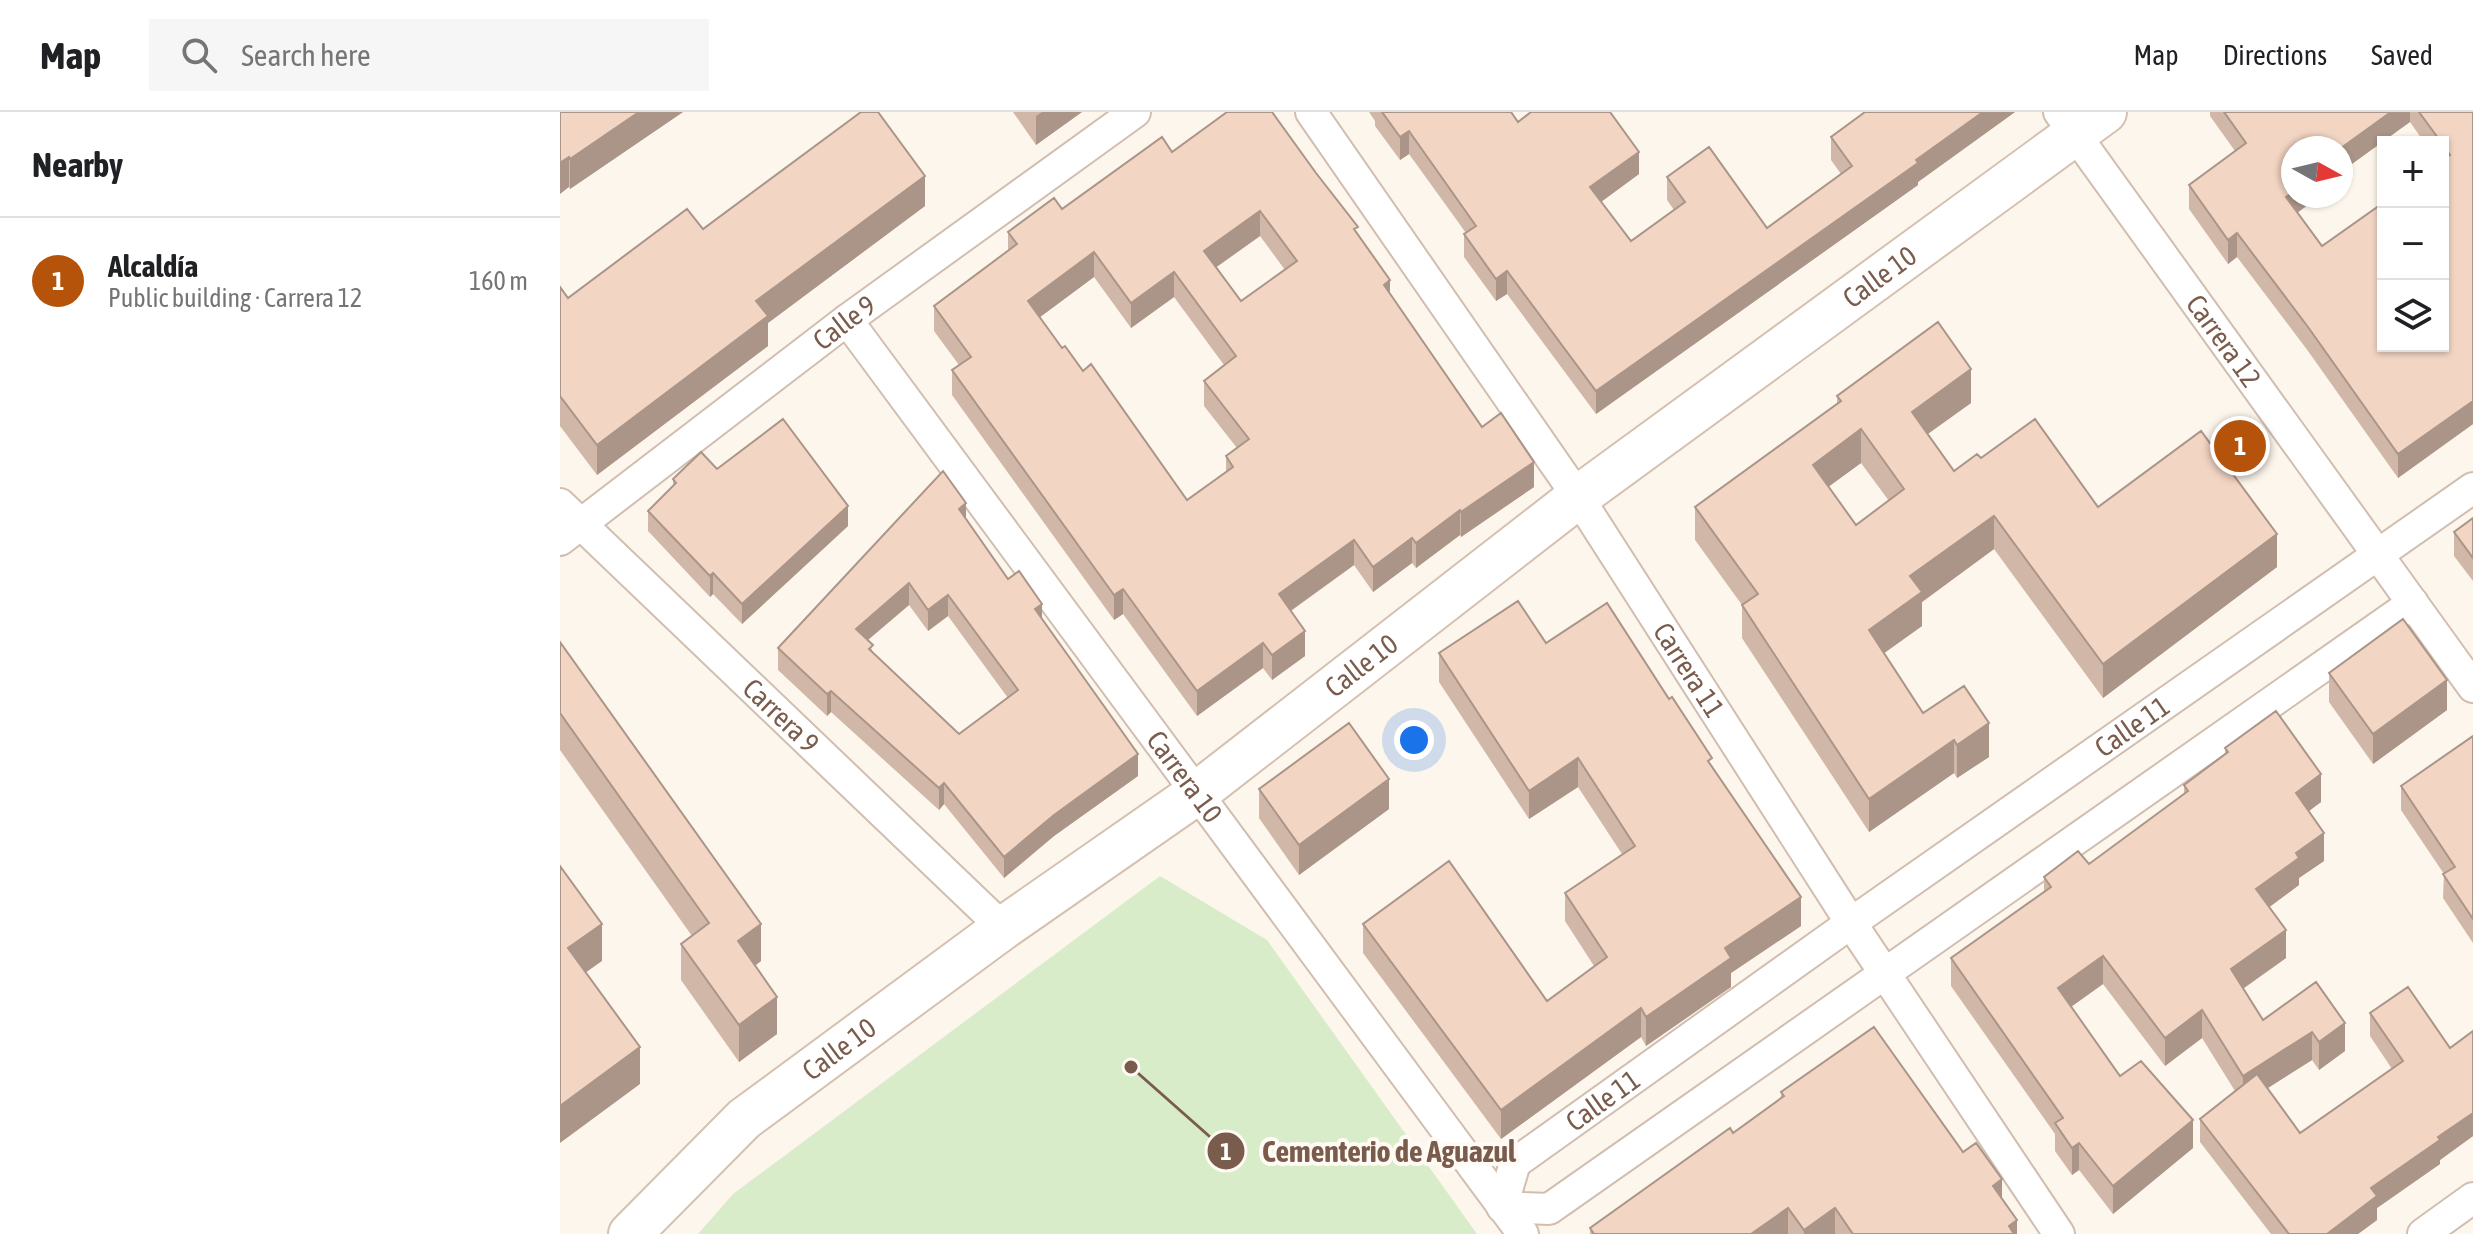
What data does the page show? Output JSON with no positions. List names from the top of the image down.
{
  "streets": {
    "street": [
      "Calle 10",
      "Calle 9",
      "Carrera 12",
      "Carrera 11",
      "Carrera 9",
      "Calle 11",
      "Carrera 10"
    ]
  },
  "crossings": [
    ["Calle 10", "Carrera 12"],
    ["Calle 10", "Carrera 11"],
    ["Calle 10", "Carrera 9"],
    ["Calle 10", "Carrera 10"],
    ["Calle 9", "Carrera 9"],
    ["Calle 9", "Carrera 10"],
    ["Carrera 12", "Calle 11"],
    ["Carrera 11", "Calle 11"],
    ["Calle 11", "Carrera 10"]
  ],
  "places": ["Cementerio de Aguazul"],
  "north": "right",
  "page": {
    "header": "Map",
    "search": "Search here",
    "nav": ["Map", "Directions", "Saved"],
    "heading": "Nearby",
    "map_buttons": ["+", "−"],
    "list": [
      {
        "mark": "1",
        "name": "Alcaldía",
        "note": "Public building · Carrera 12",
        "value": "160 m"
      }
    ],
    "pins": "1"
  }
}
